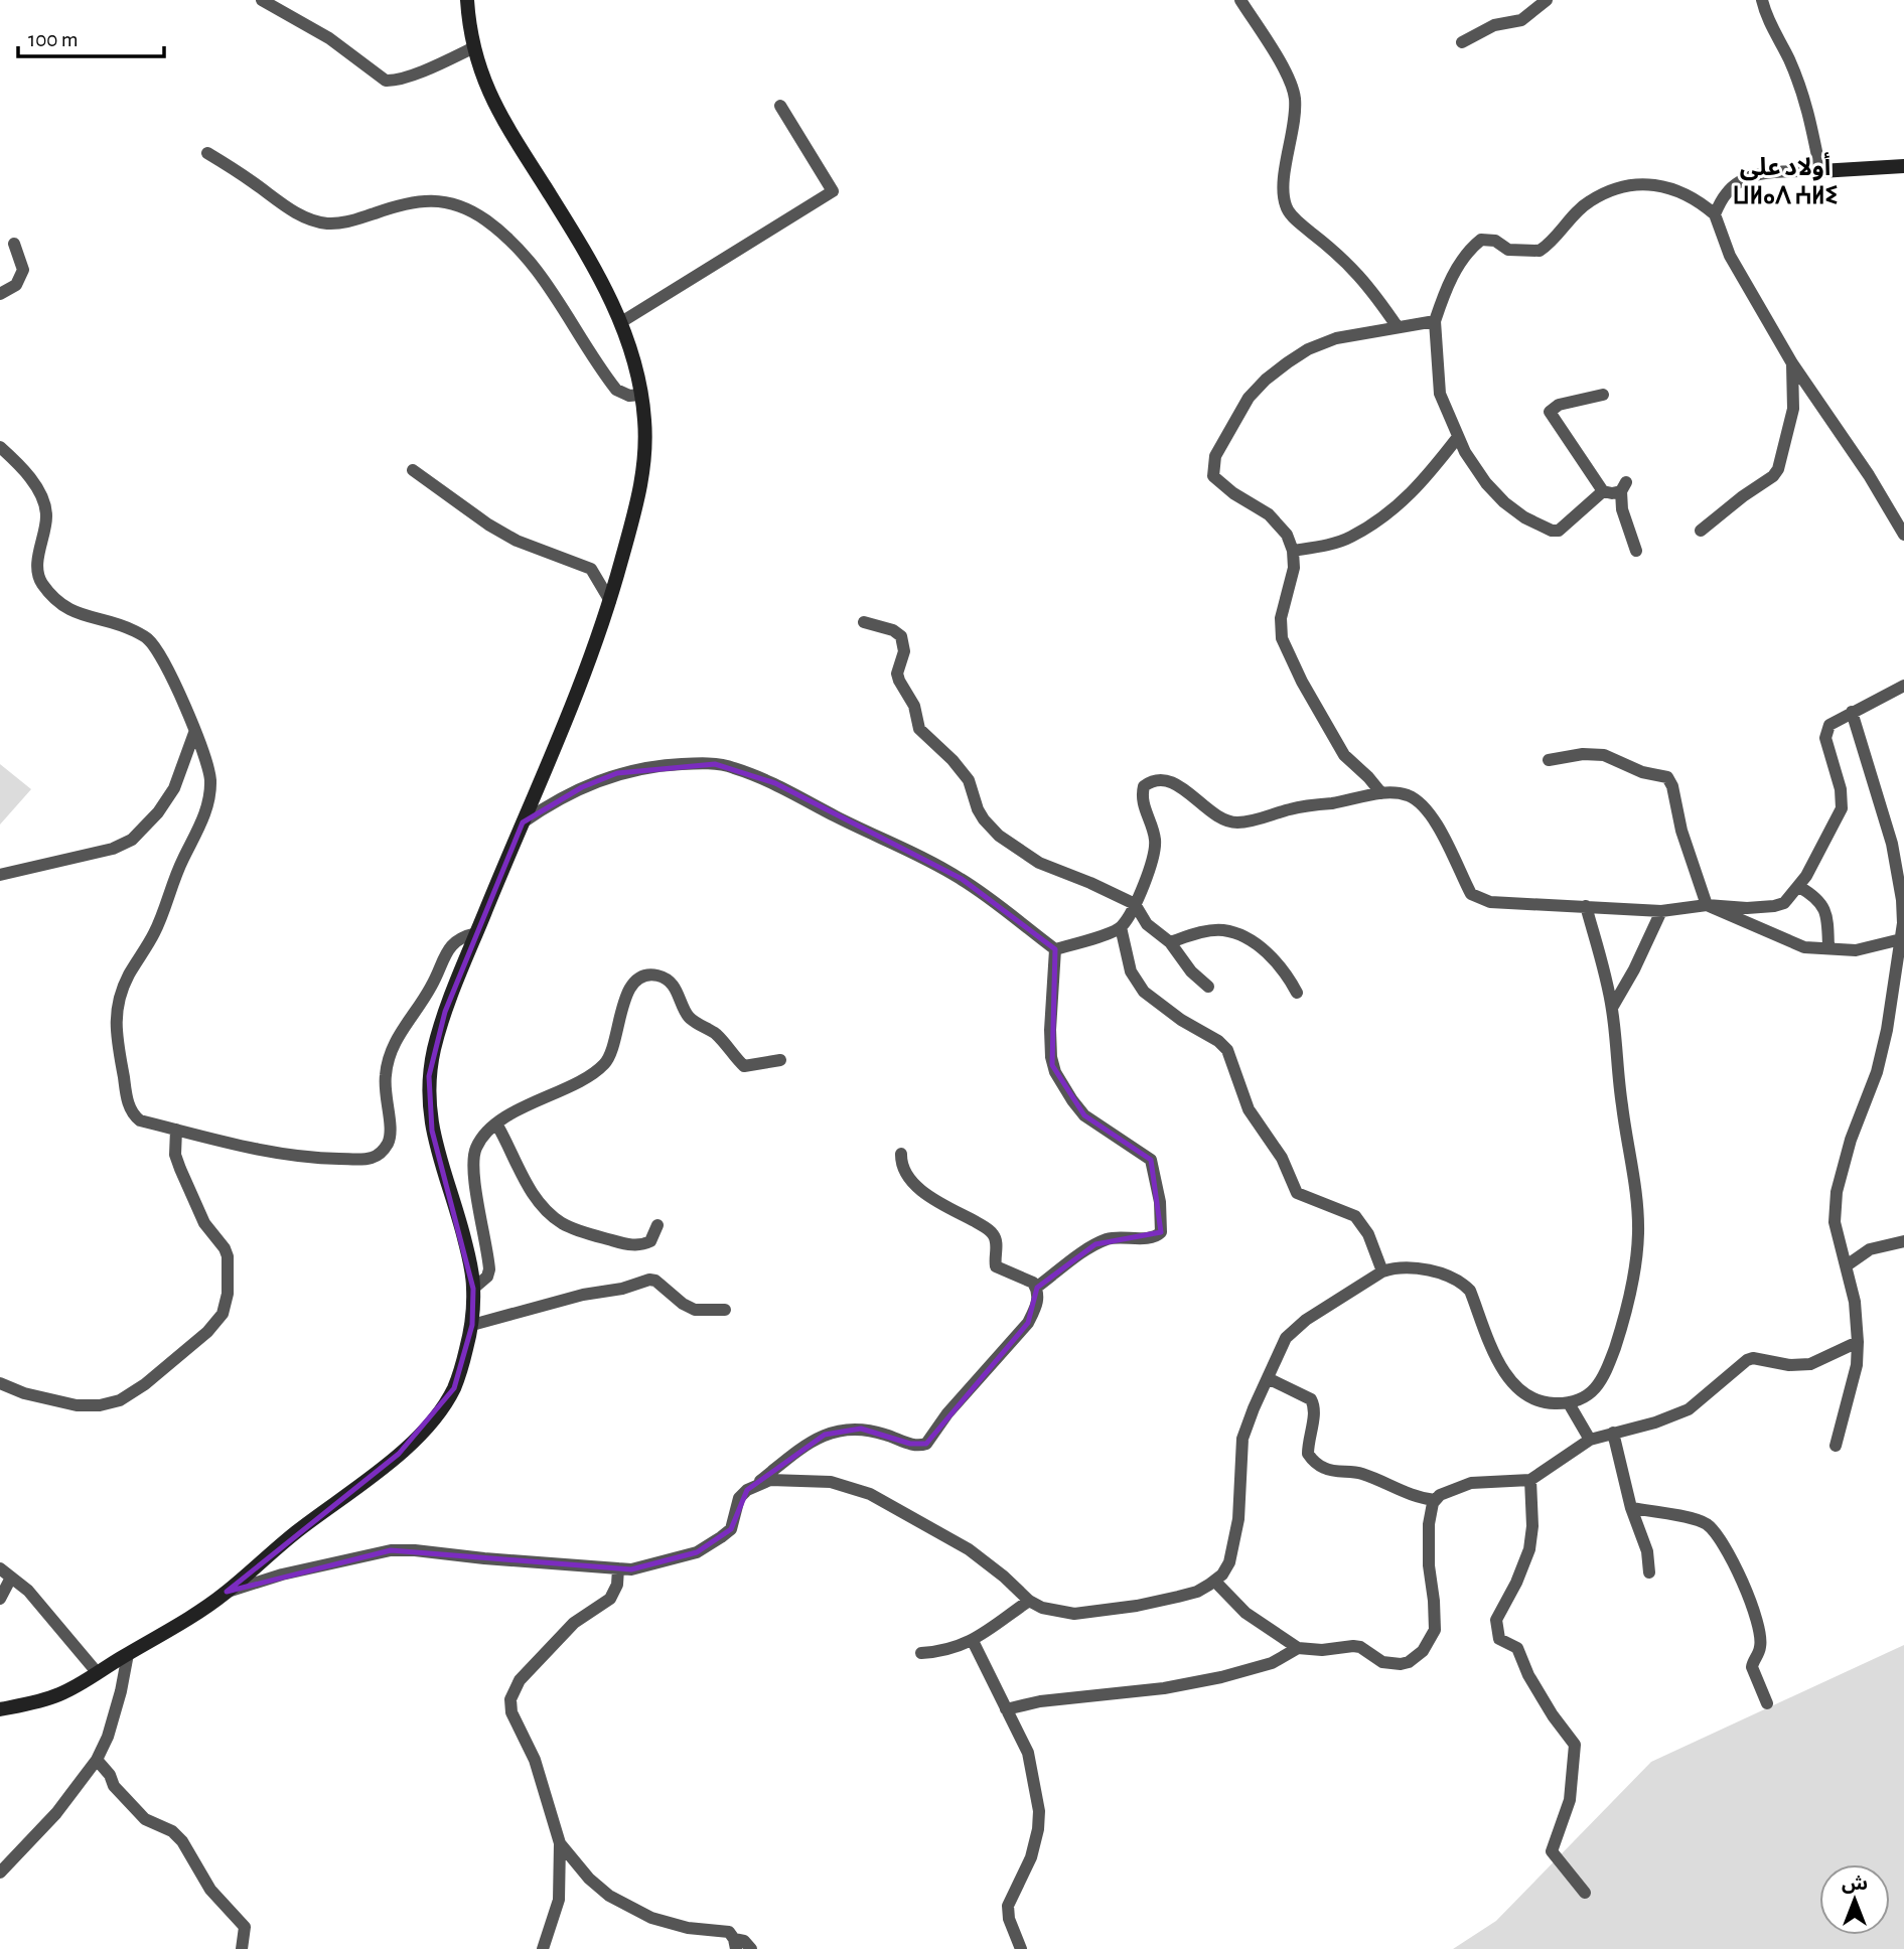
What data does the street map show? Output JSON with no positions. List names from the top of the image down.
{
  "districts": ["أولاد علي ⵡⵍⴰⴷ ⵄⵍⵉ"],
  "scale_bar": "100 m",
  "north": "top"
}
